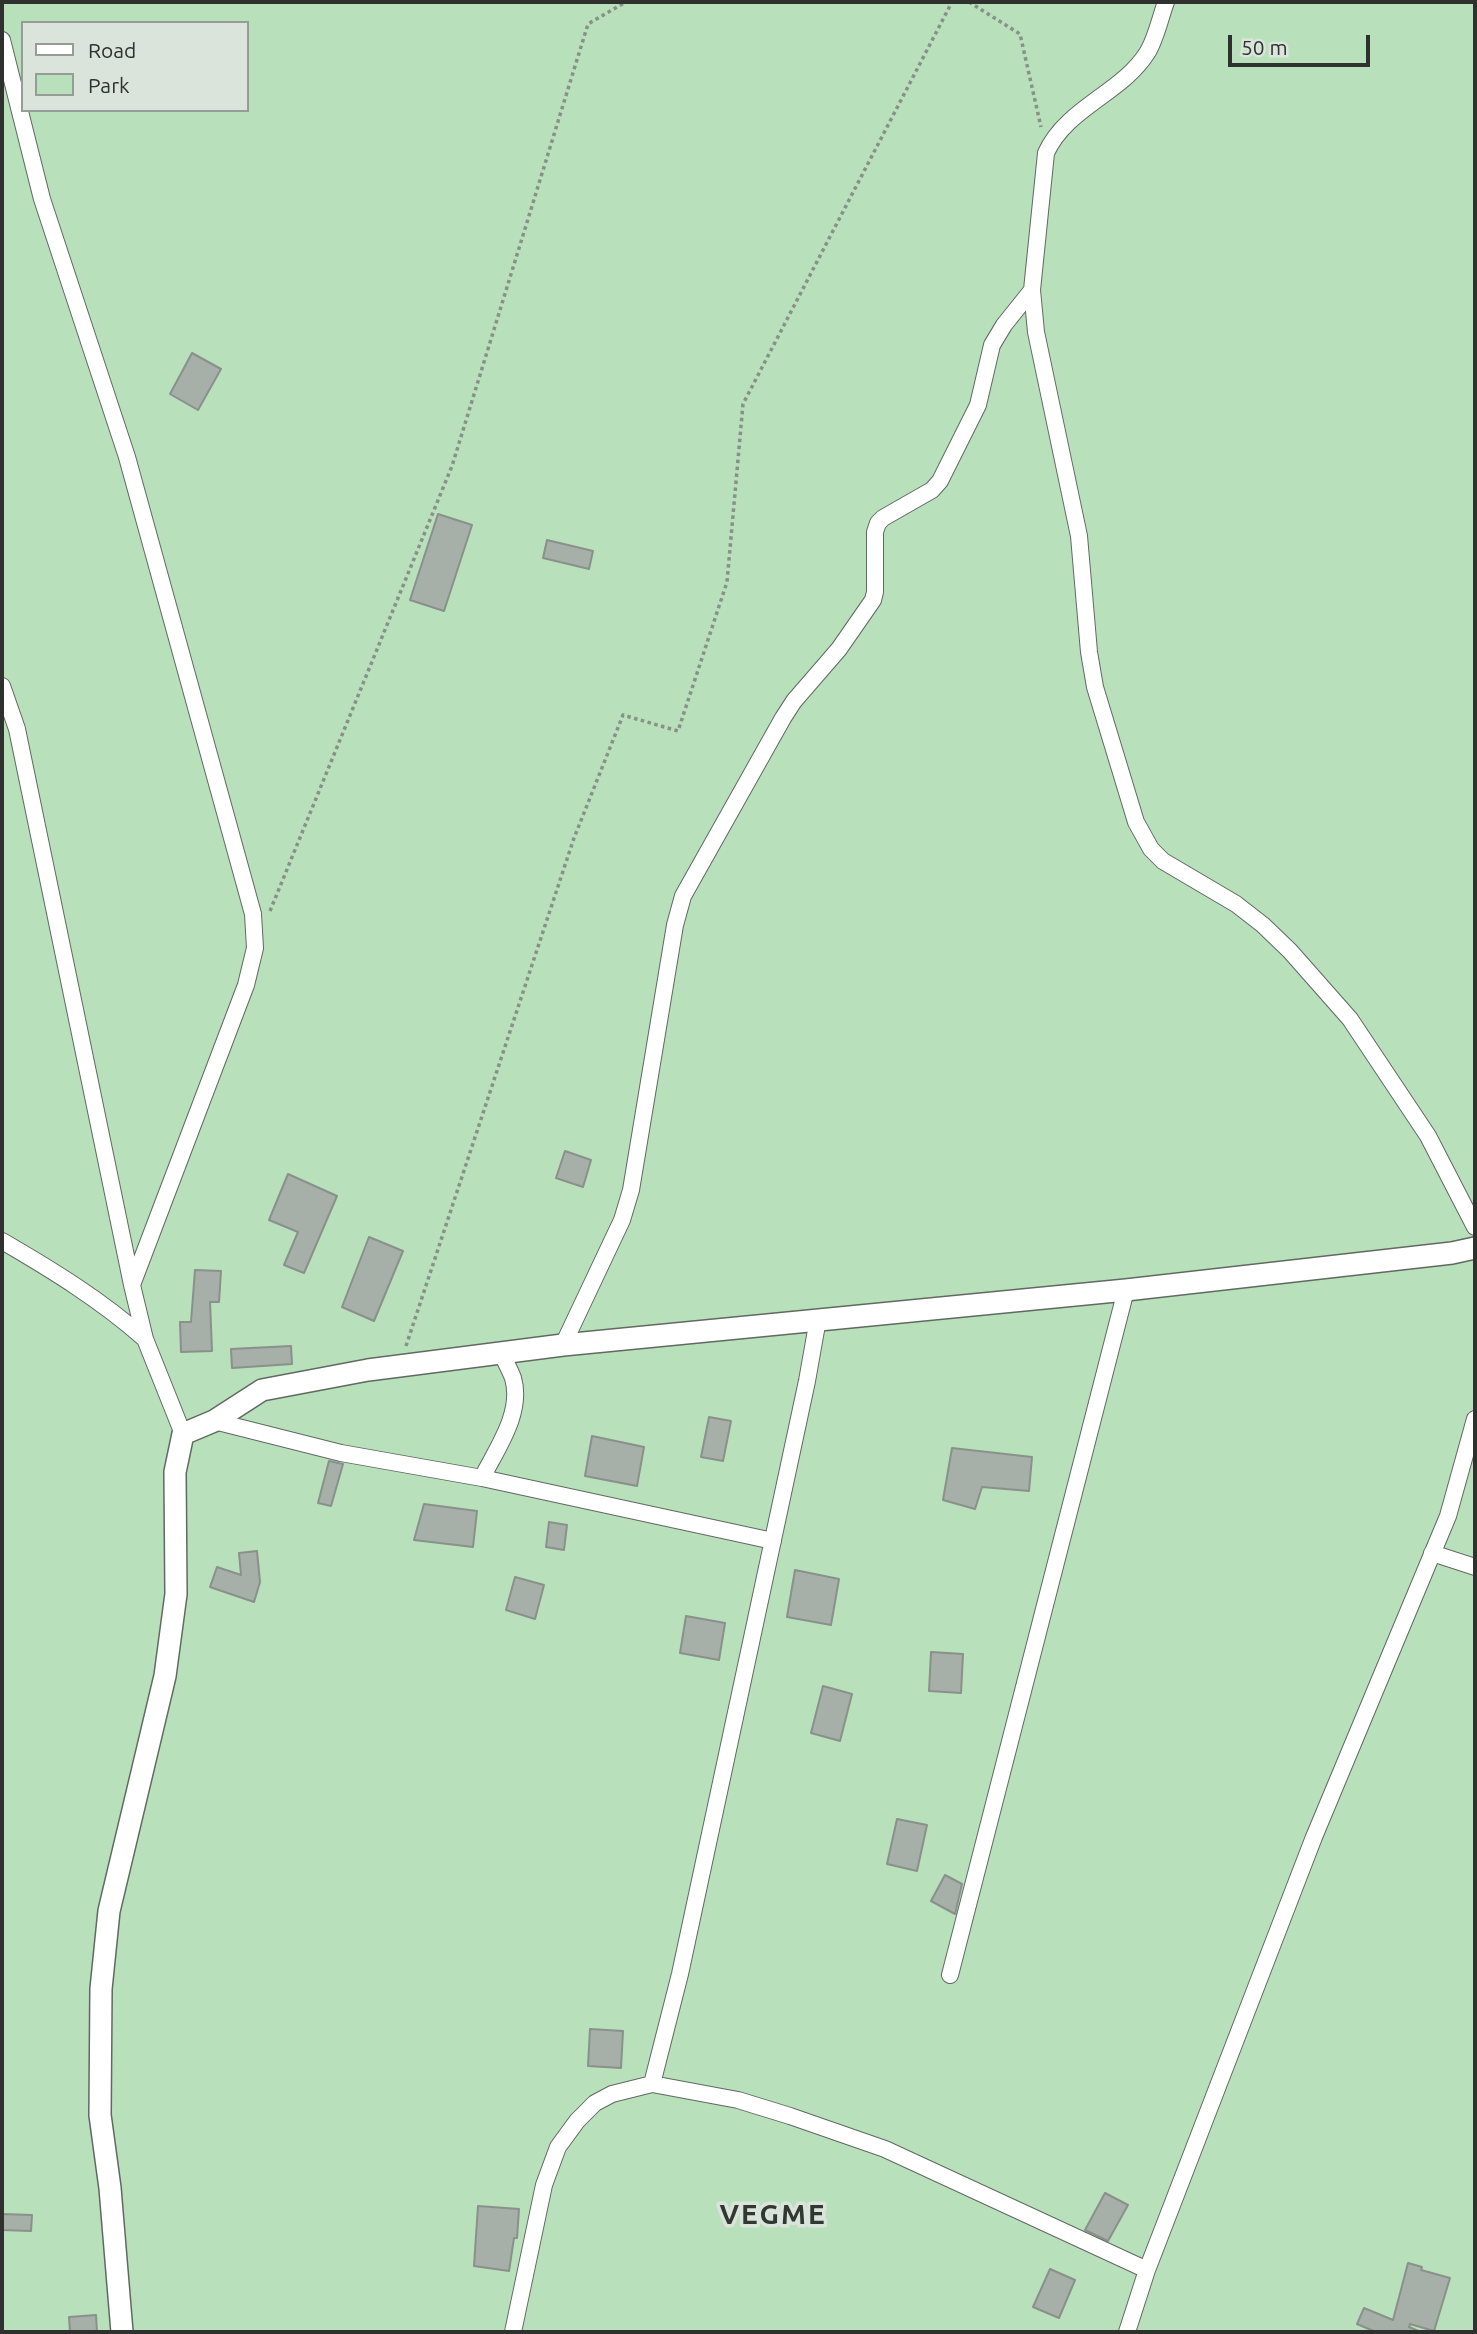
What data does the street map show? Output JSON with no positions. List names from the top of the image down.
{
  "districts": ["VEGME"],
  "legend": ["Road", "Park"],
  "scale_bar": "50 m"
}
